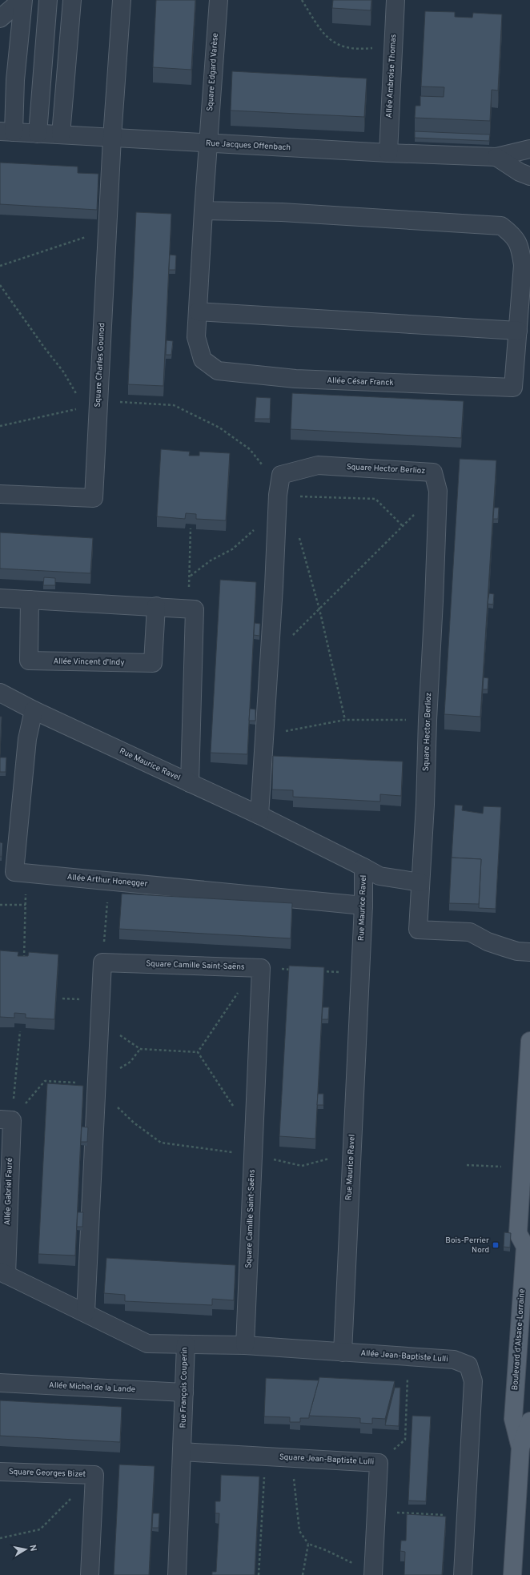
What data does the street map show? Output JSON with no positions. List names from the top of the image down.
{
  "streets": {
    "main road": ["Boulevard d'Alsace-Lorraine"],
    "street": [
      "Square Edgard Varèse",
      "Allée Ambroise Thomas",
      "Rue Jacques Offenbach",
      "Square Charles Gounod",
      "Allée César Franck",
      "Square Hector Berlioz",
      "Allée Vincent d'Indy",
      "Rue Maurice Ravel",
      "Allée Arthur Honegger",
      "Square Camille Saint-Saëns",
      "Allée Gabriel Fauré",
      "Allée Jean-Baptiste Lulli",
      "Allée Michel de la Lande",
      "Rue François Couperin",
      "Square Jean-Baptiste Lulli",
      "Square Georges Bizet"
    ]
  },
  "crossings": [
    ["Square Edgard Varèse", "Rue Jacques Offenbach"],
    ["Square Edgard Varèse", "Allée César Franck"],
    ["Allée Ambroise Thomas", "Rue Jacques Offenbach"],
    ["Rue Jacques Offenbach", "Square Charles Gounod"],
    ["Rue Jacques Offenbach", "Allée César Franck"],
    ["Rue Maurice Ravel", "Allée Arthur Honegger"],
    ["Rue Maurice Ravel", "Allée Jean-Baptiste Lulli"],
    ["Square Camille Saint-Saëns", "Allée Jean-Baptiste Lulli"],
    ["Allée Gabriel Fauré", "Rue François Couperin"],
    ["Allée Jean-Baptiste Lulli", "Rue François Couperin"],
    ["Allée Michel de la Lande", "Rue François Couperin"],
    ["Rue François Couperin", "Square Jean-Baptiste Lulli"]
  ],
  "places": {
    "transit": ["Bois-Perrier Nord"]
  },
  "north": "right"
}
